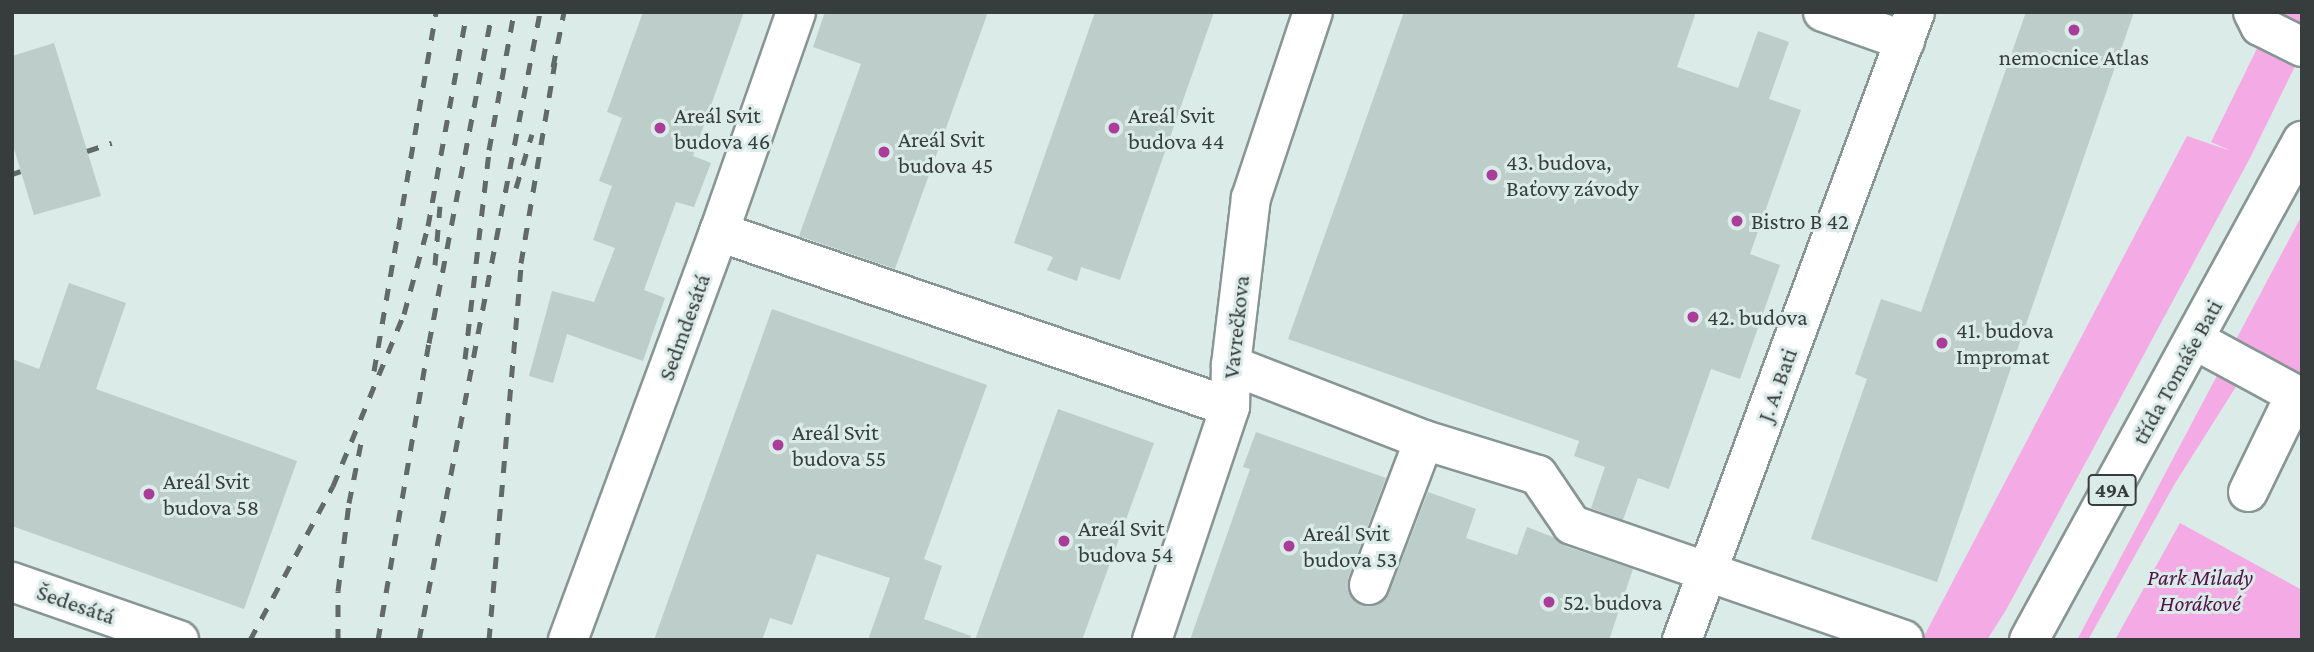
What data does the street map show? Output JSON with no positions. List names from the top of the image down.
{
  "streets": {
    "street": [
      "Sedmdesátá",
      "Vavrečkova",
      "třída Tomáše Bati",
      "J. A. Bati",
      "49A",
      "Šedesátá"
    ]
  },
  "parks": ["Park Milady Horákové"],
  "places": [
    "nemocnice Atlas",
    "Areál Svit budova 46",
    "Areál Svit budova 44",
    "Areál Svit budova 45",
    "43. budova, Baťovy závody",
    "Bistro B 42",
    "42. budova",
    "41. budova Impromat",
    "Areál Svit budova 55",
    "Areál Svit budova 58",
    "Areál Svit budova 54",
    "Areál Svit budova 53",
    "52. budova"
  ]
}
